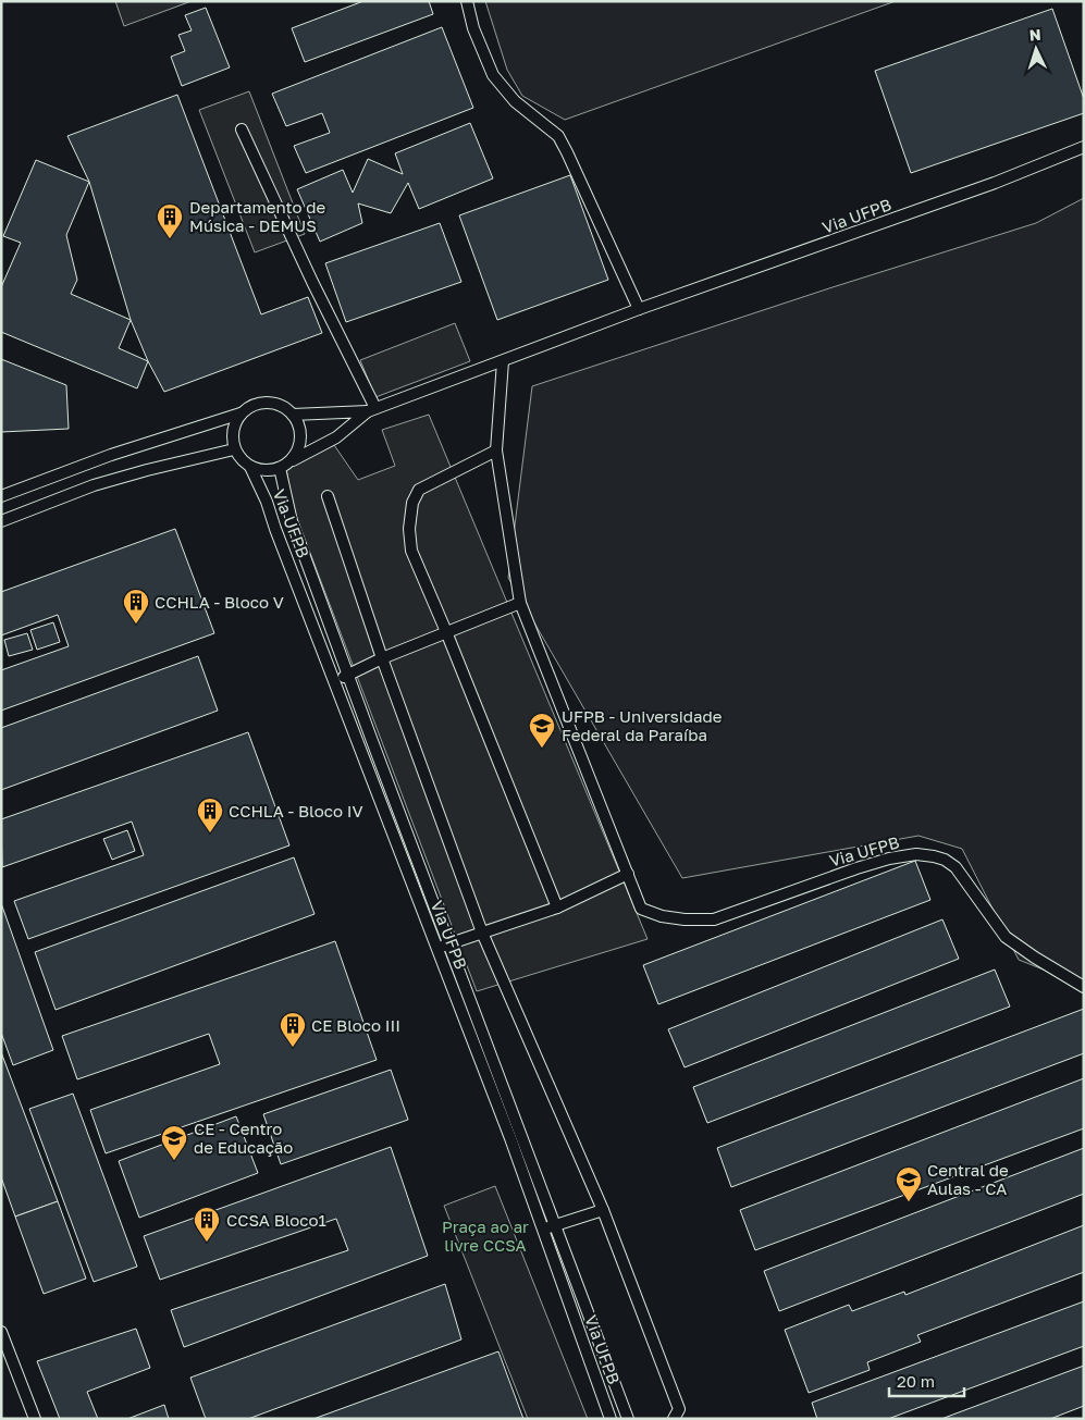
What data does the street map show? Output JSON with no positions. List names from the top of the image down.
{
  "streets": {
    "lane": ["Via UFPB"]
  },
  "parks": ["Praça ao ar livre CCSA"],
  "places": {
    "building": [
      "Departamento de Música - DEMUS",
      "CCHLA - Bloco V",
      "CCHLA - Bloco IV",
      "CE Bloco III",
      "CCSA Bloco1"
    ],
    "school or university": ["UFPB - Universidade Federal da Paraíba", "CE - Centro de Educação", "Central de Aulas - CA"]
  },
  "scale_bar": "20 m",
  "north": "top"
}
